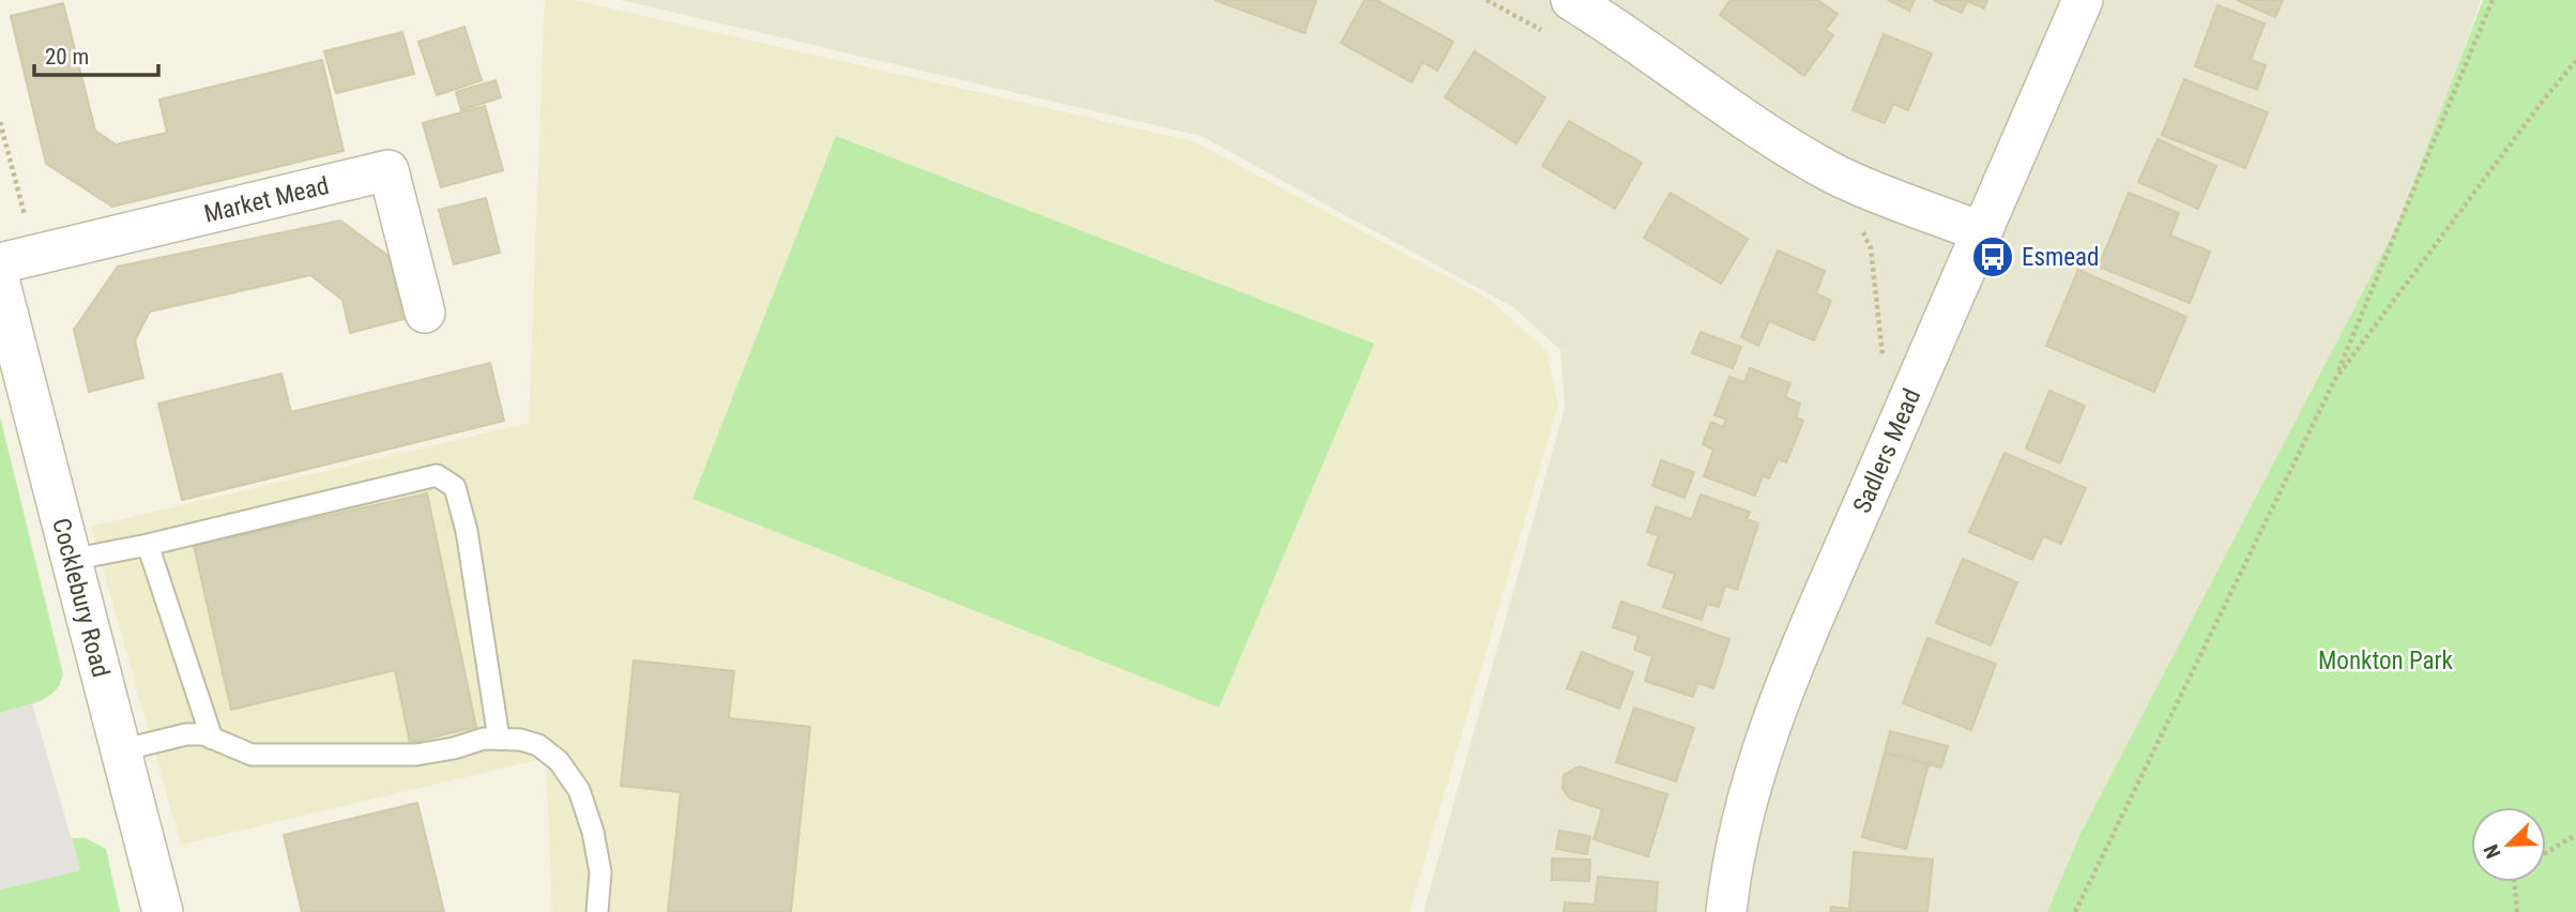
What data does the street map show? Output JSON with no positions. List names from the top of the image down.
{
  "streets": {
    "street": ["Market Mead", "Sadlers Mead", "Cocklebury Road"]
  },
  "parks": ["Monkton Park"],
  "places": {
    "bus stop": ["Esmead"]
  },
  "scale_bar": "20 m",
  "north": "bottom left"
}
